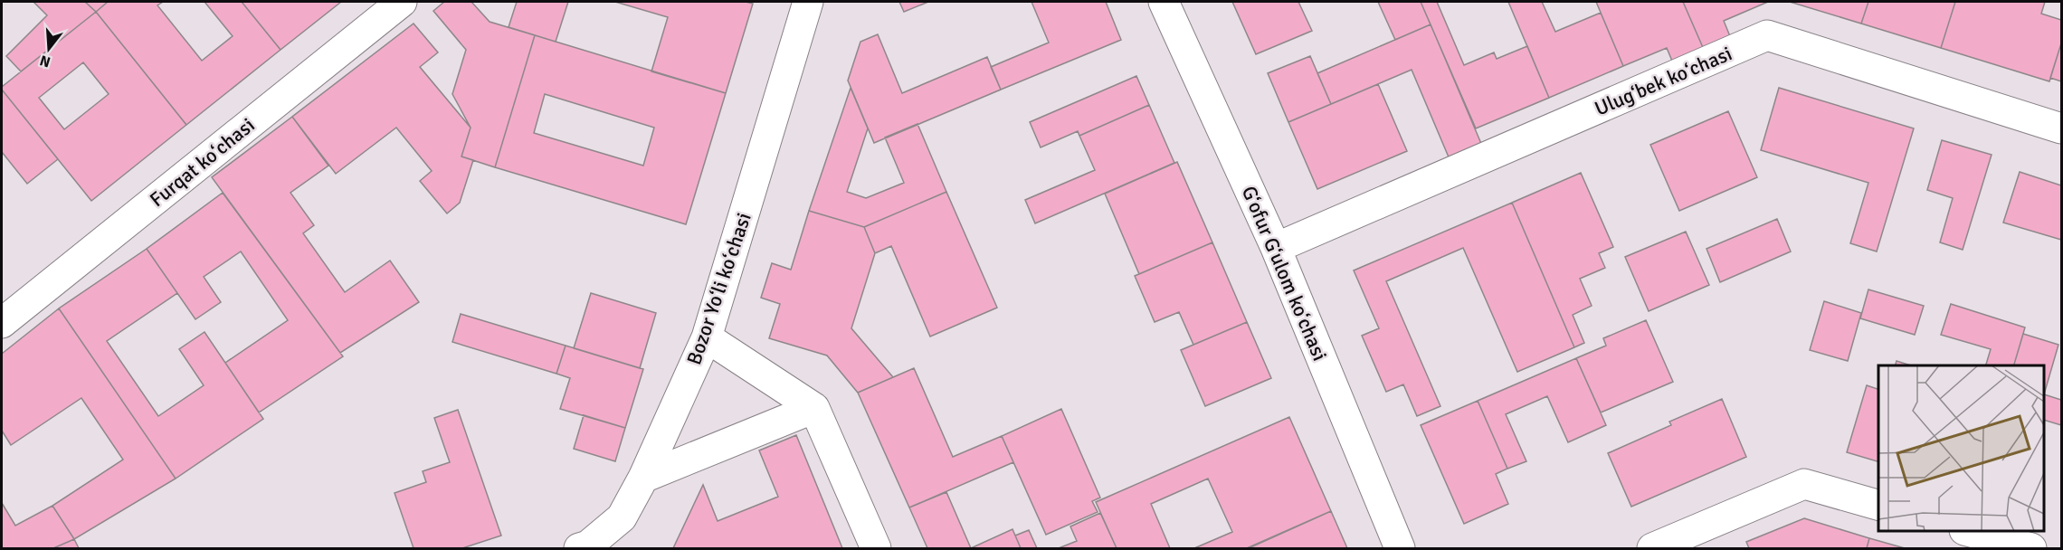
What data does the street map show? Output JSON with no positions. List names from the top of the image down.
{
  "streets": {
    "street": [
      "Ulugʻbek koʻchasi",
      "Furqat koʻchasi",
      "Gʻofur Gʻulom koʻchasi",
      "Bozor Yoʻli koʻchasi"
    ]
  },
  "crossings": [
    ["Ulugʻbek koʻchasi", "Gʻofur Gʻulom koʻchasi"]
  ],
  "north": "bottom"
}
